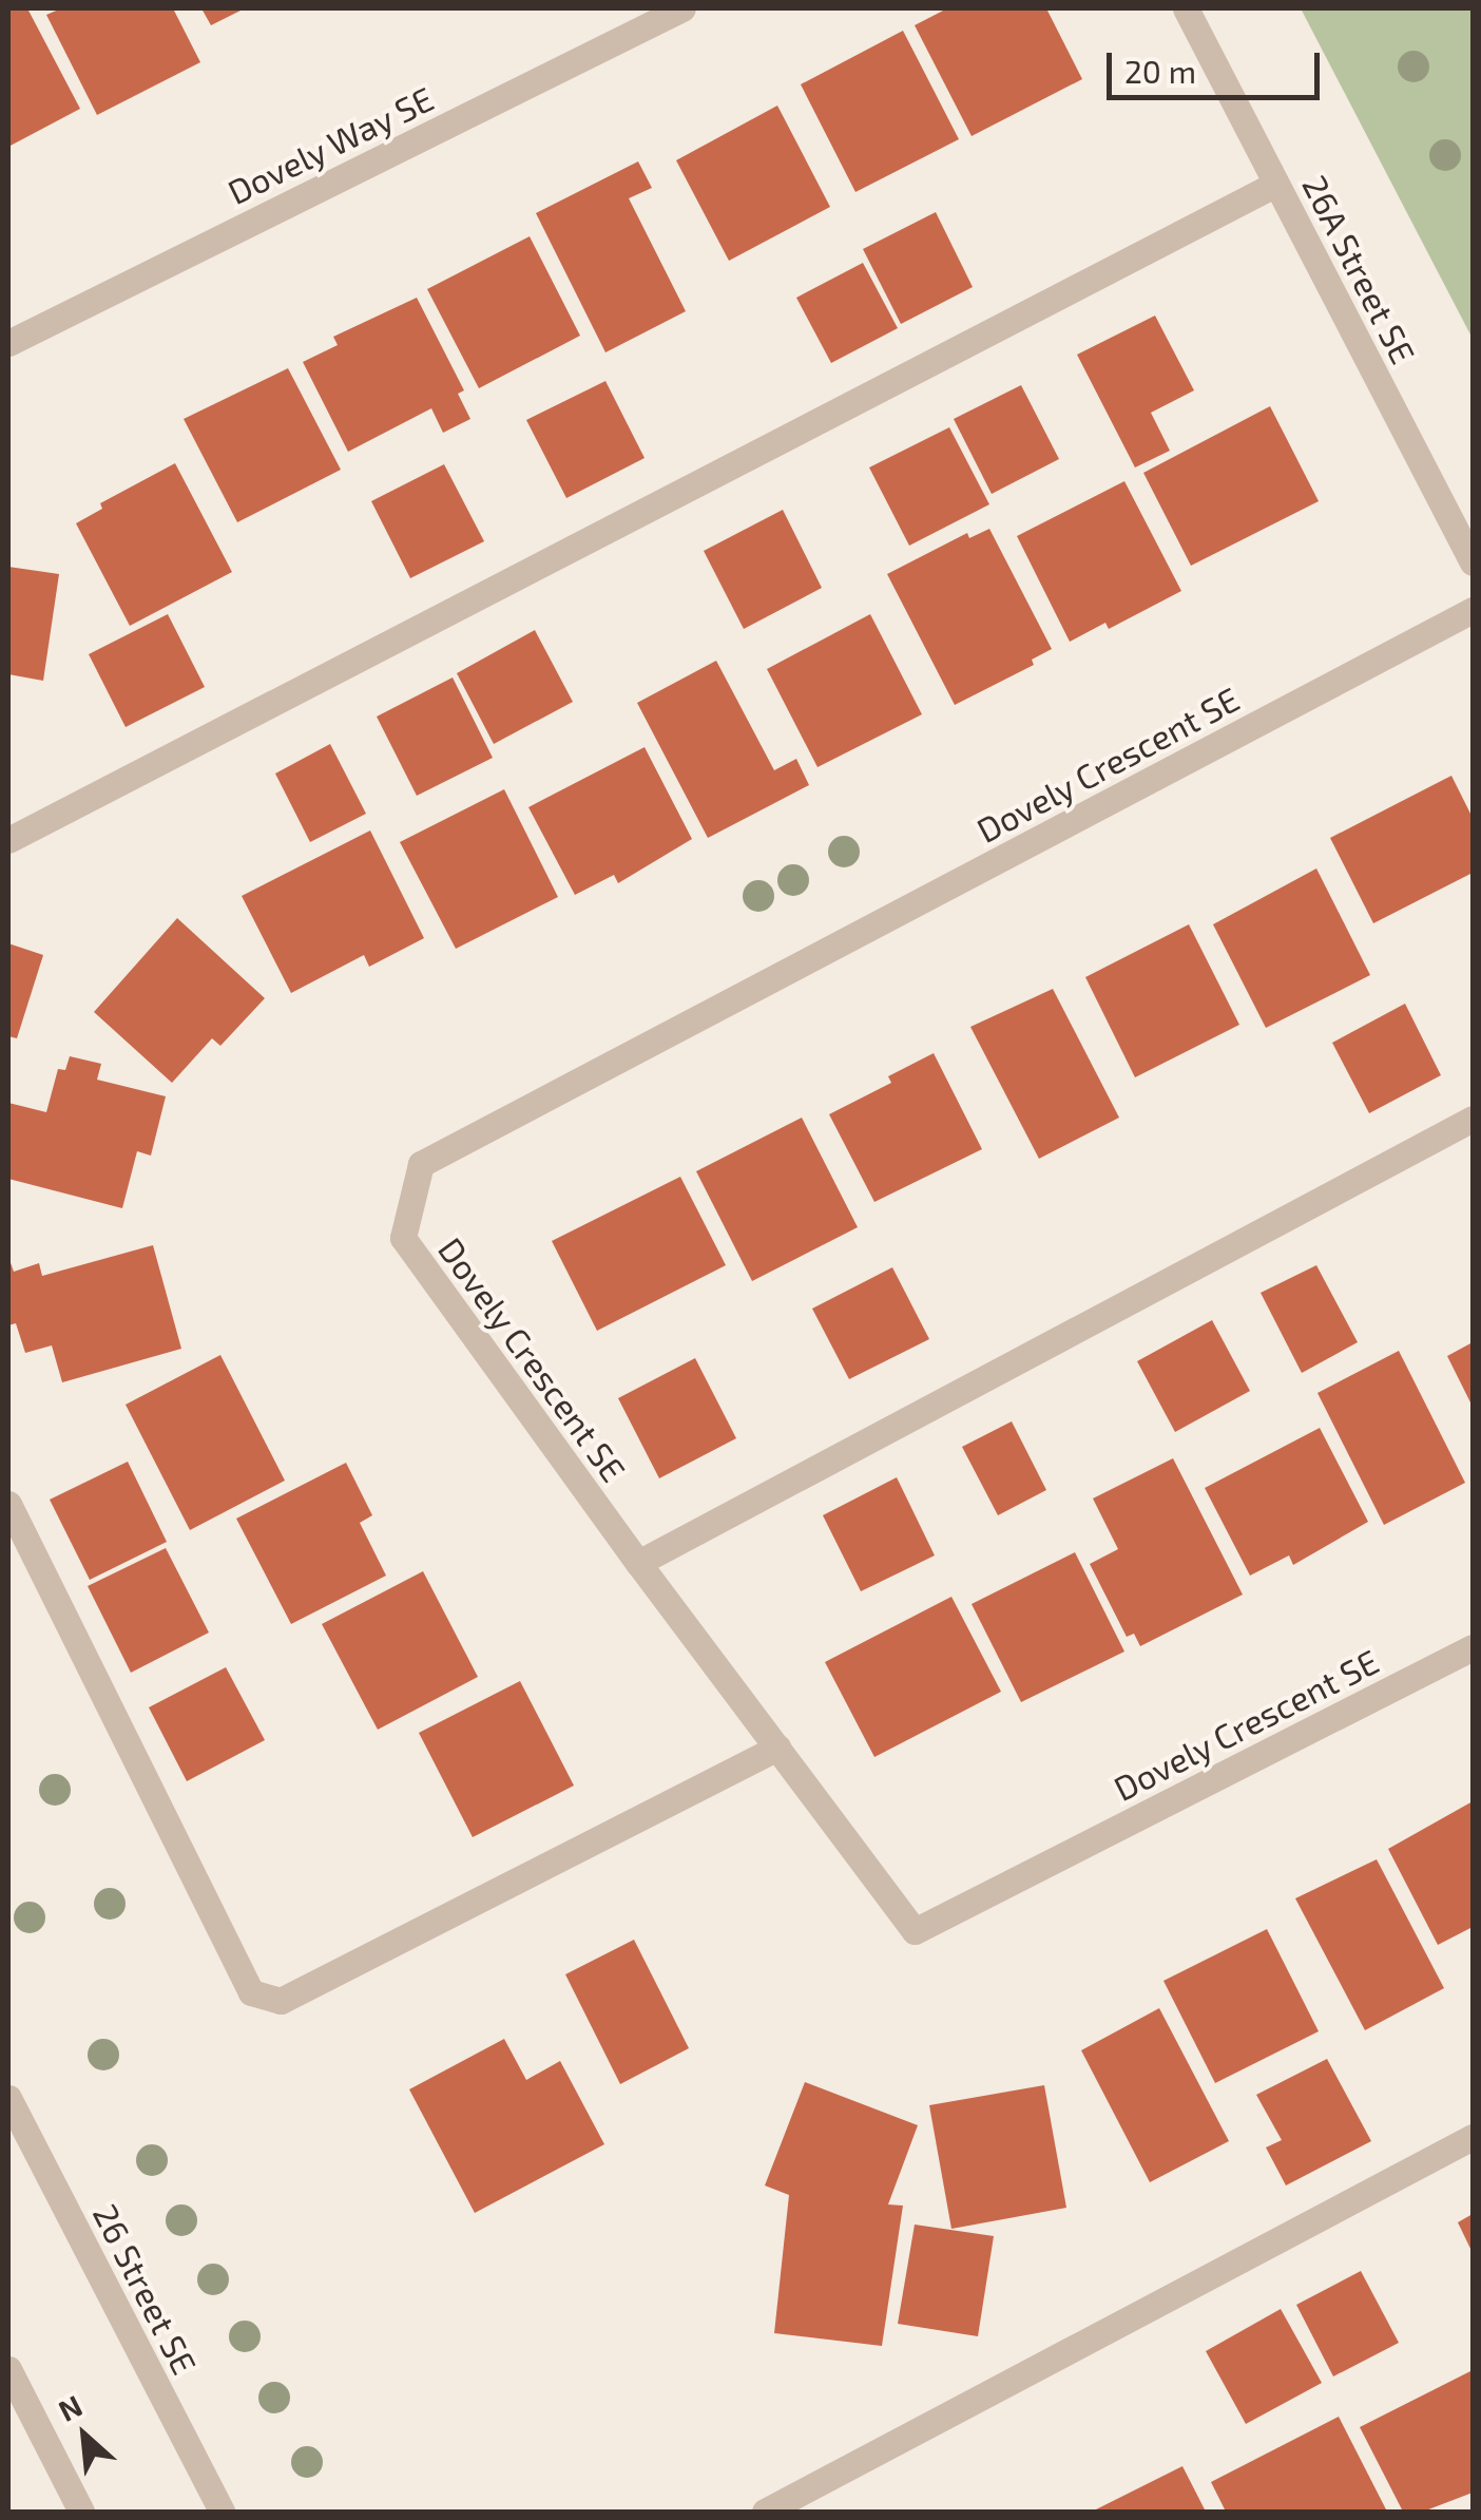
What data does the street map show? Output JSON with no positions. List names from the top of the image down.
{
  "streets": {
    "street": [
      "Dovely Way SE",
      "26A Street SE",
      "Dovely Crescent SE",
      "26 Street SE"
    ]
  },
  "scale_bar": "20 m",
  "north": "top left"
}
